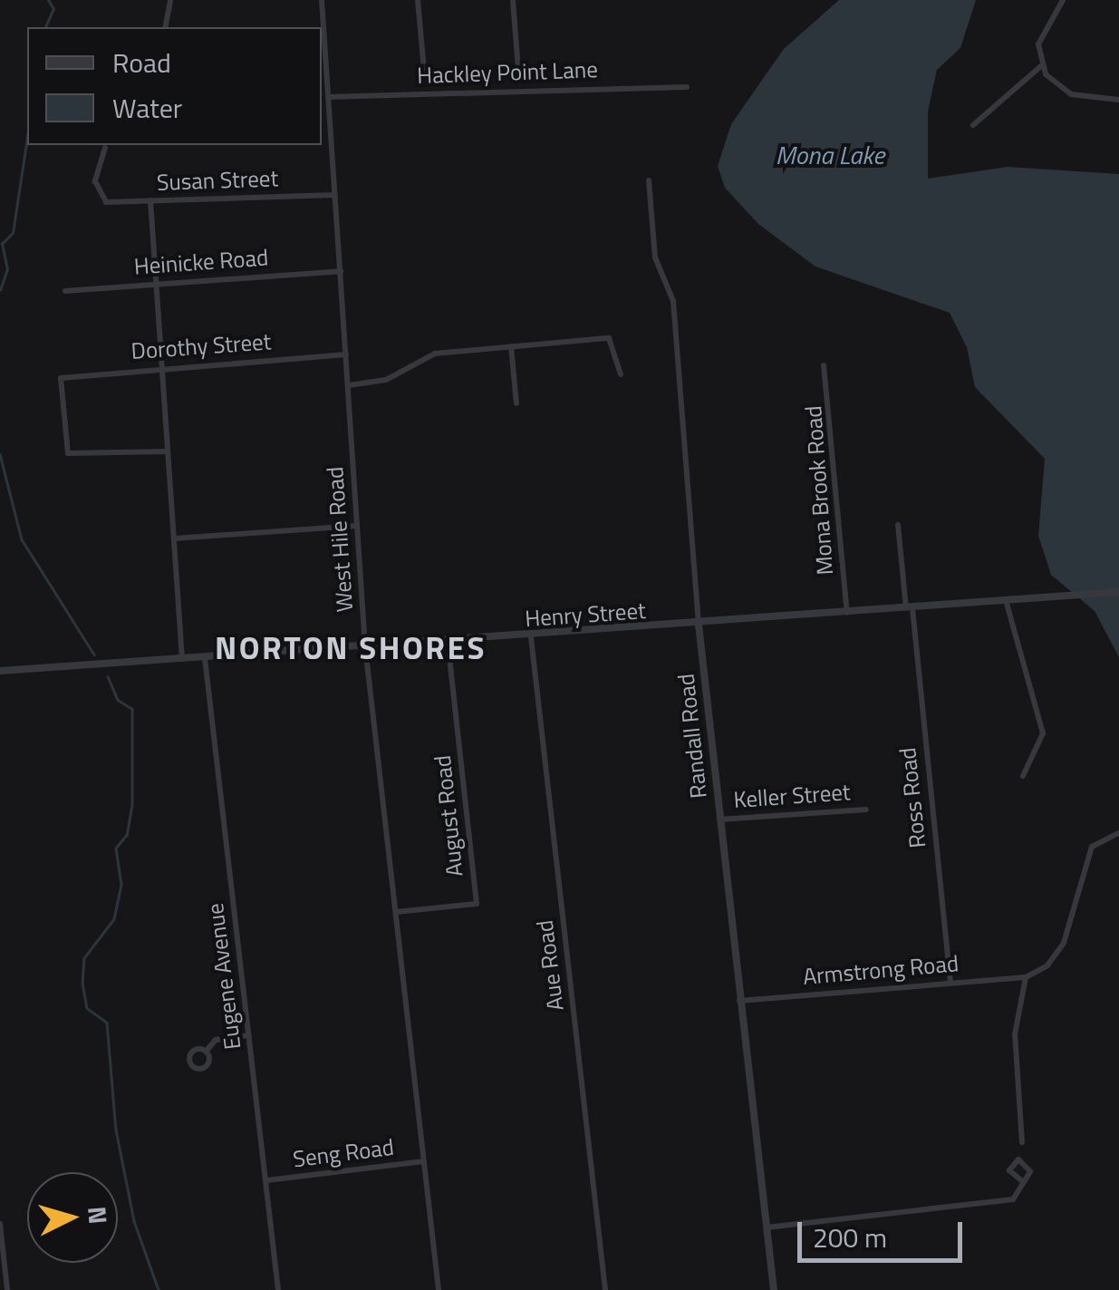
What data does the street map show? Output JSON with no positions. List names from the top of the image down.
{
  "streets": {
    "street": [
      "Hackley Point Lane",
      "Susan Street",
      "Heinicke Road",
      "Dorothy Street",
      "Mona Brook Road",
      "West Hile Road",
      "Henry Street",
      "Randall Road",
      "Keller Street",
      "Ross Road",
      "August Road",
      "Aue Road",
      "Armstrong Road",
      "Eugene Avenue",
      "Seng Road"
    ]
  },
  "crossings": [
    ["Hackley Point Lane", "West Hile Road"],
    ["Susan Street", "West Hile Road"],
    ["Heinicke Road", "West Hile Road"],
    ["Dorothy Street", "West Hile Road"],
    ["Mona Brook Road", "Henry Street"],
    ["West Hile Road", "Henry Street"],
    ["West Hile Road", "August Road"],
    ["West Hile Road", "Seng Road"],
    ["Henry Street", "Randall Road"],
    ["Henry Street", "Ross Road"],
    ["Henry Street", "August Road"],
    ["Henry Street", "Aue Road"],
    ["Henry Street", "Eugene Avenue"],
    ["Randall Road", "Keller Street"],
    ["Randall Road", "Armstrong Road"],
    ["Ross Road", "Armstrong Road"],
    ["Eugene Avenue", "Seng Road"]
  ],
  "districts": ["NORTON SHORES"],
  "water": ["Mona Lake"],
  "legend": ["Road", "Water"],
  "scale_bar": "200 m",
  "north": "right"
}
